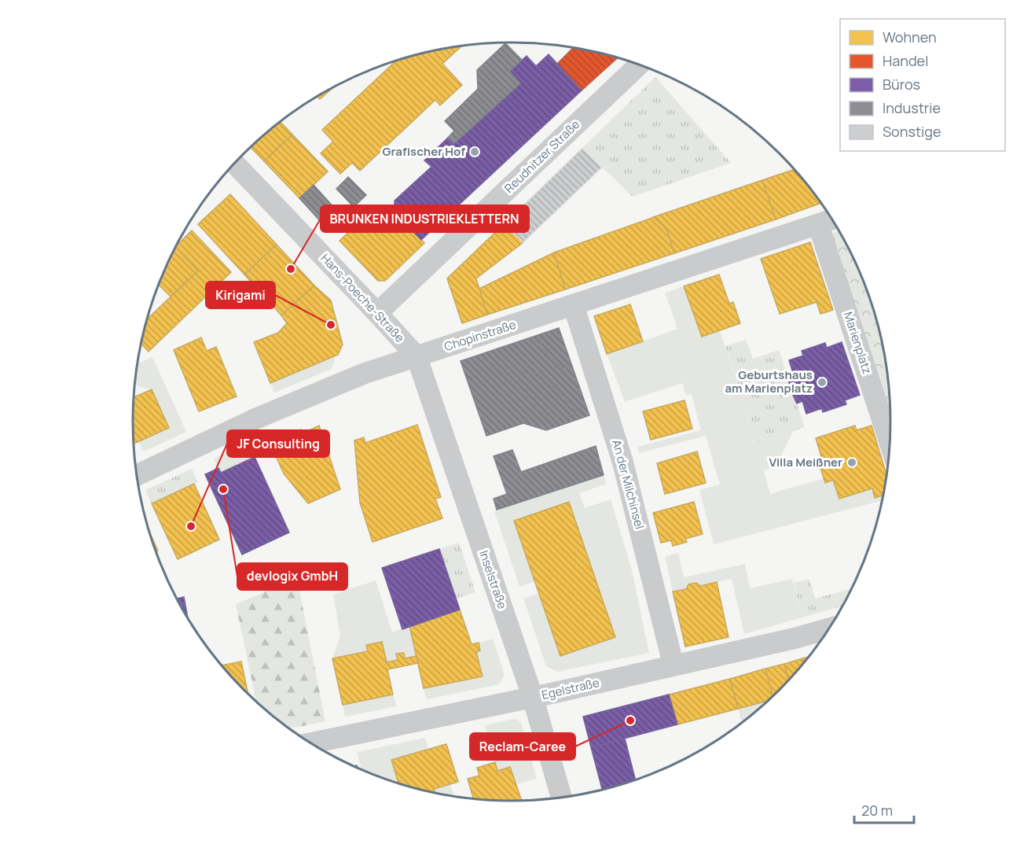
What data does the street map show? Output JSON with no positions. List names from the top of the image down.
{
  "streets": {
    "street": [
      "Reudnitzer Straße",
      "Hans-Poeche-Straße",
      "Chopinstraße",
      "Marienplatz",
      "An der Milchinsel",
      "Inselstraße",
      "Egelstraße"
    ]
  },
  "crossings": [
    ["Reudnitzer Straße", "Hans-Poeche-Straße"],
    ["Hans-Poeche-Straße", "Chopinstraße"],
    ["Hans-Poeche-Straße", "Inselstraße"],
    ["Chopinstraße", "Marienplatz"],
    ["Chopinstraße", "An der Milchinsel"],
    ["Chopinstraße", "Inselstraße"],
    ["An der Milchinsel", "Egelstraße"],
    ["Inselstraße", "Egelstraße"]
  ],
  "places": [
    "Grafischer Hof",
    "BRUNKEN INDUSTRIEKLETTERN",
    "Kirigami",
    "Geburtshaus am Marienplatz",
    "Villa Meißner",
    "devlogix GmbH",
    "JF Consulting",
    "Reclam-Caree"
  ],
  "legend": [
    "Wohnen",
    "Handel",
    "Büros",
    "Industrie",
    "Sonstige"
  ],
  "scale_bar": "20 m"
}
